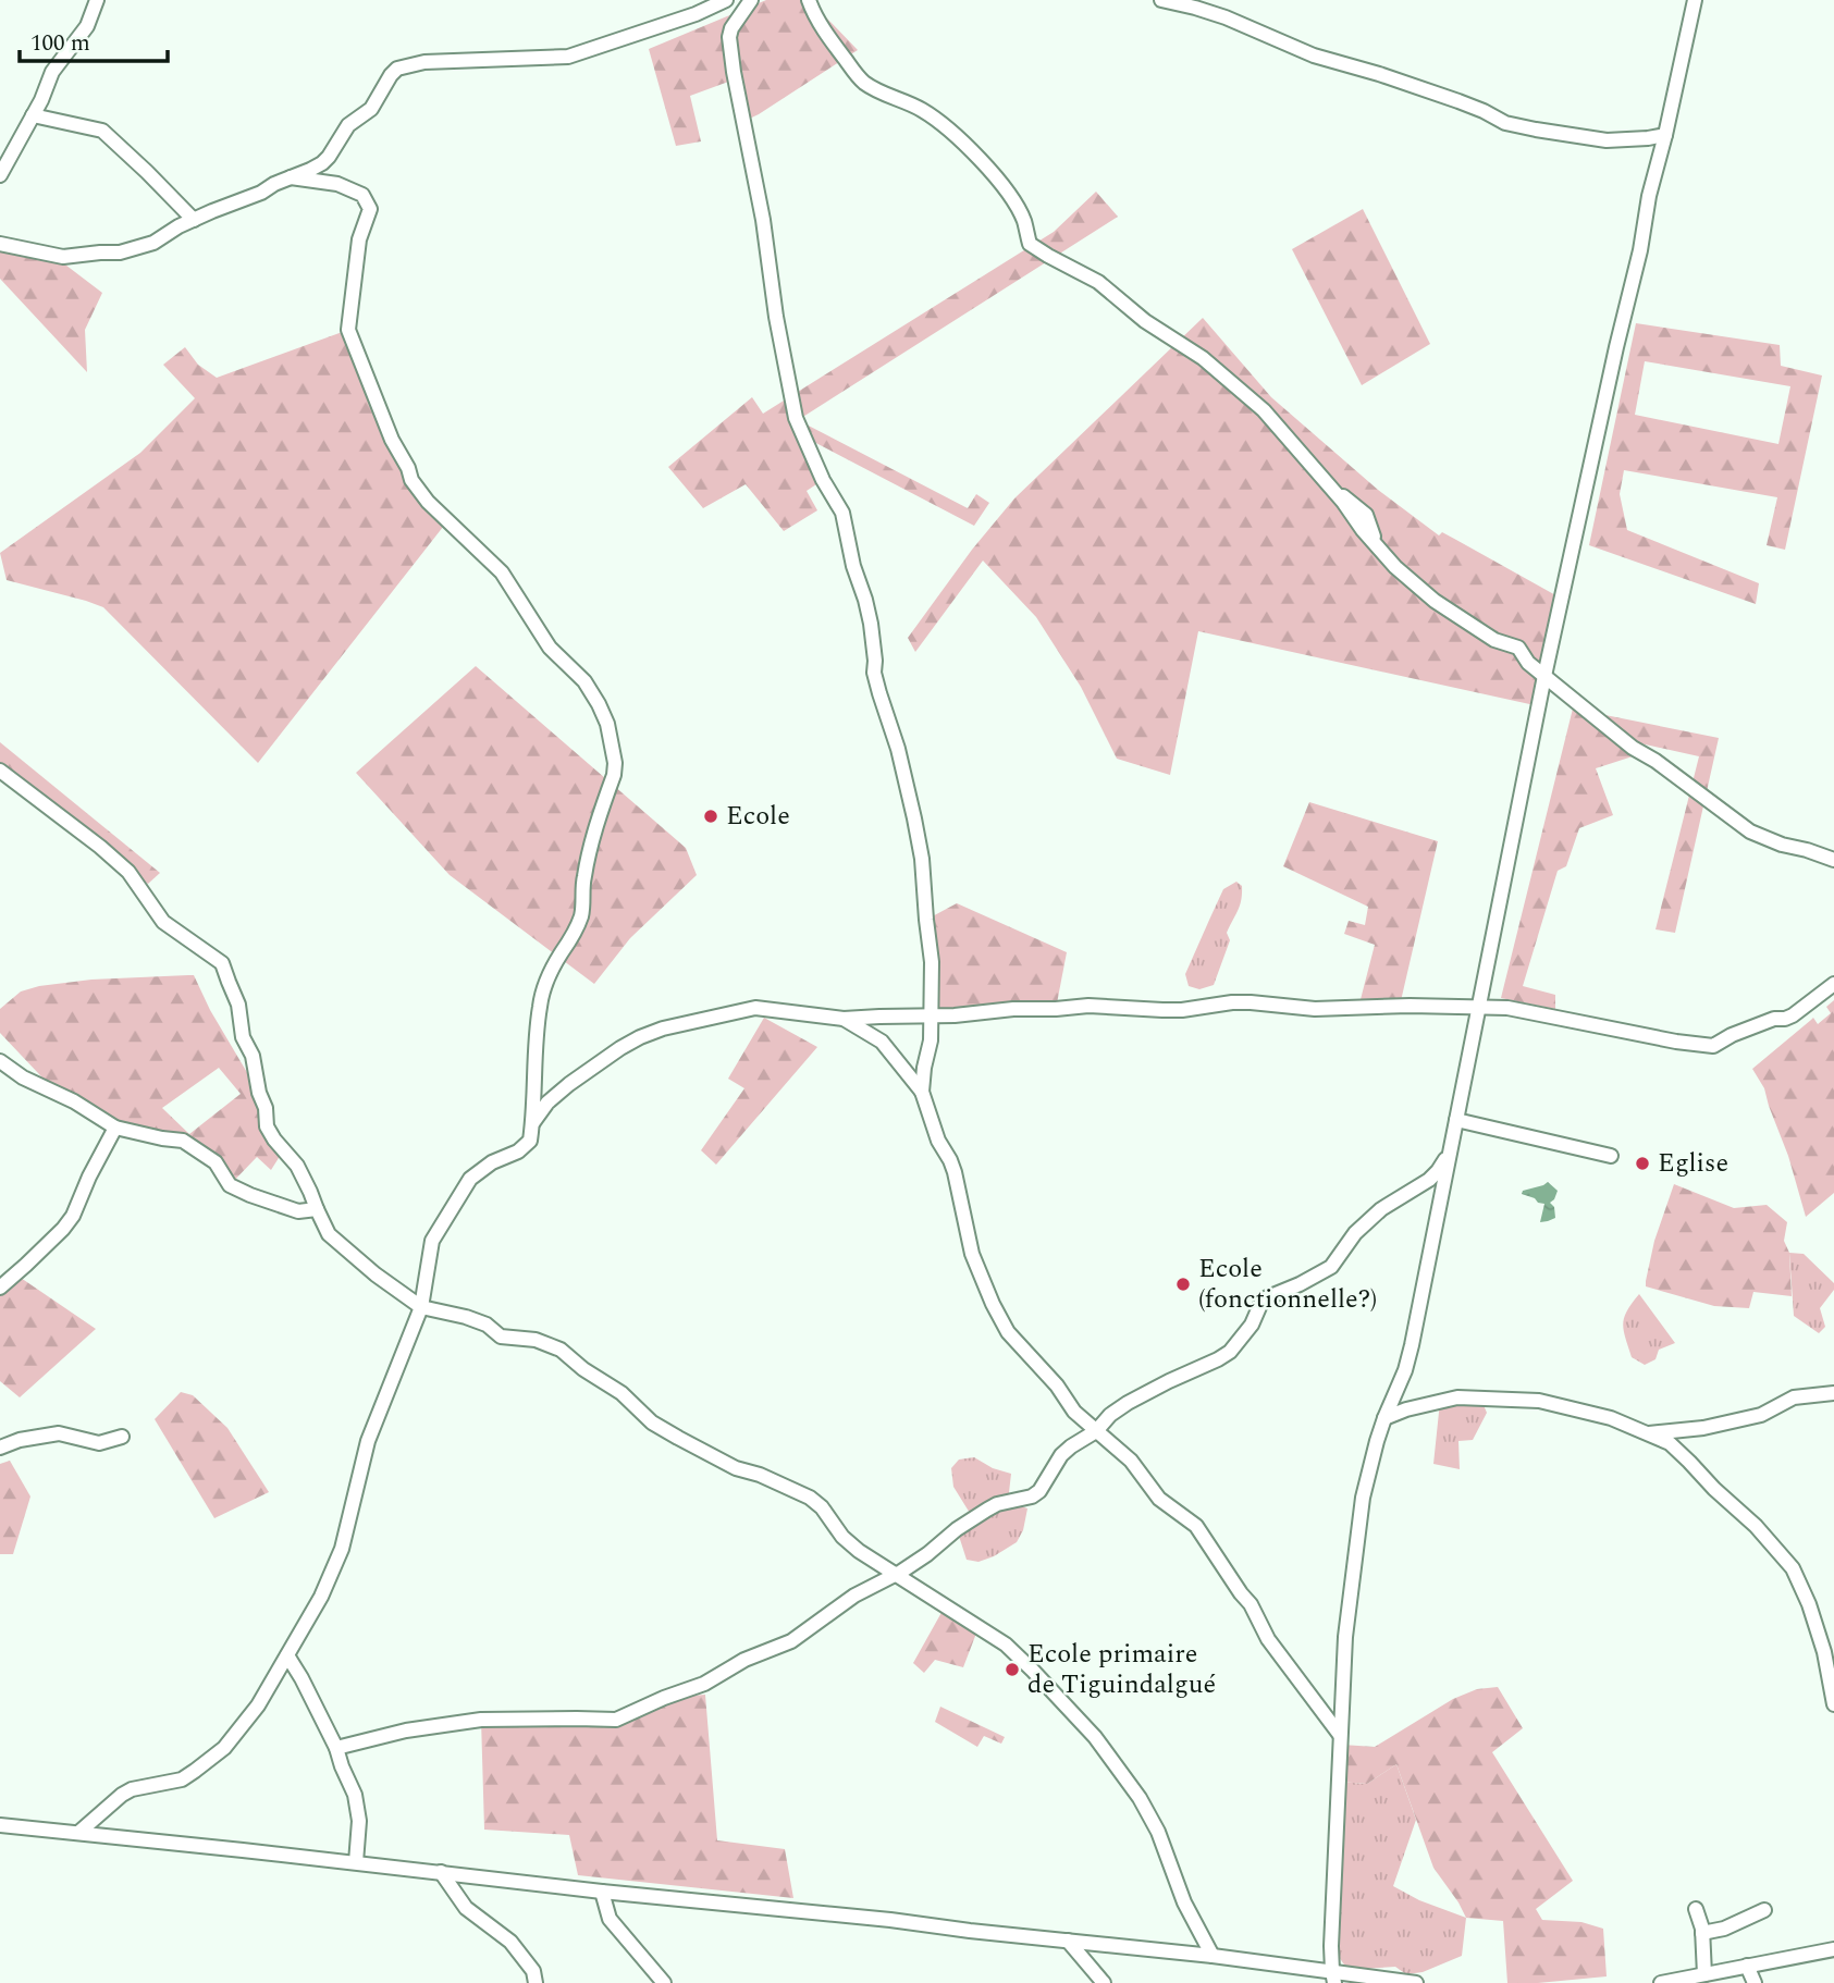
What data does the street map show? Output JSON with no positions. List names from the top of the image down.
{
  "places": [
    "Ecole",
    "Eglise",
    "Ecole (fonctionnelle?)",
    "Ecole primaire de Tiguindalgué"
  ],
  "scale_bar": "100 m"
}
